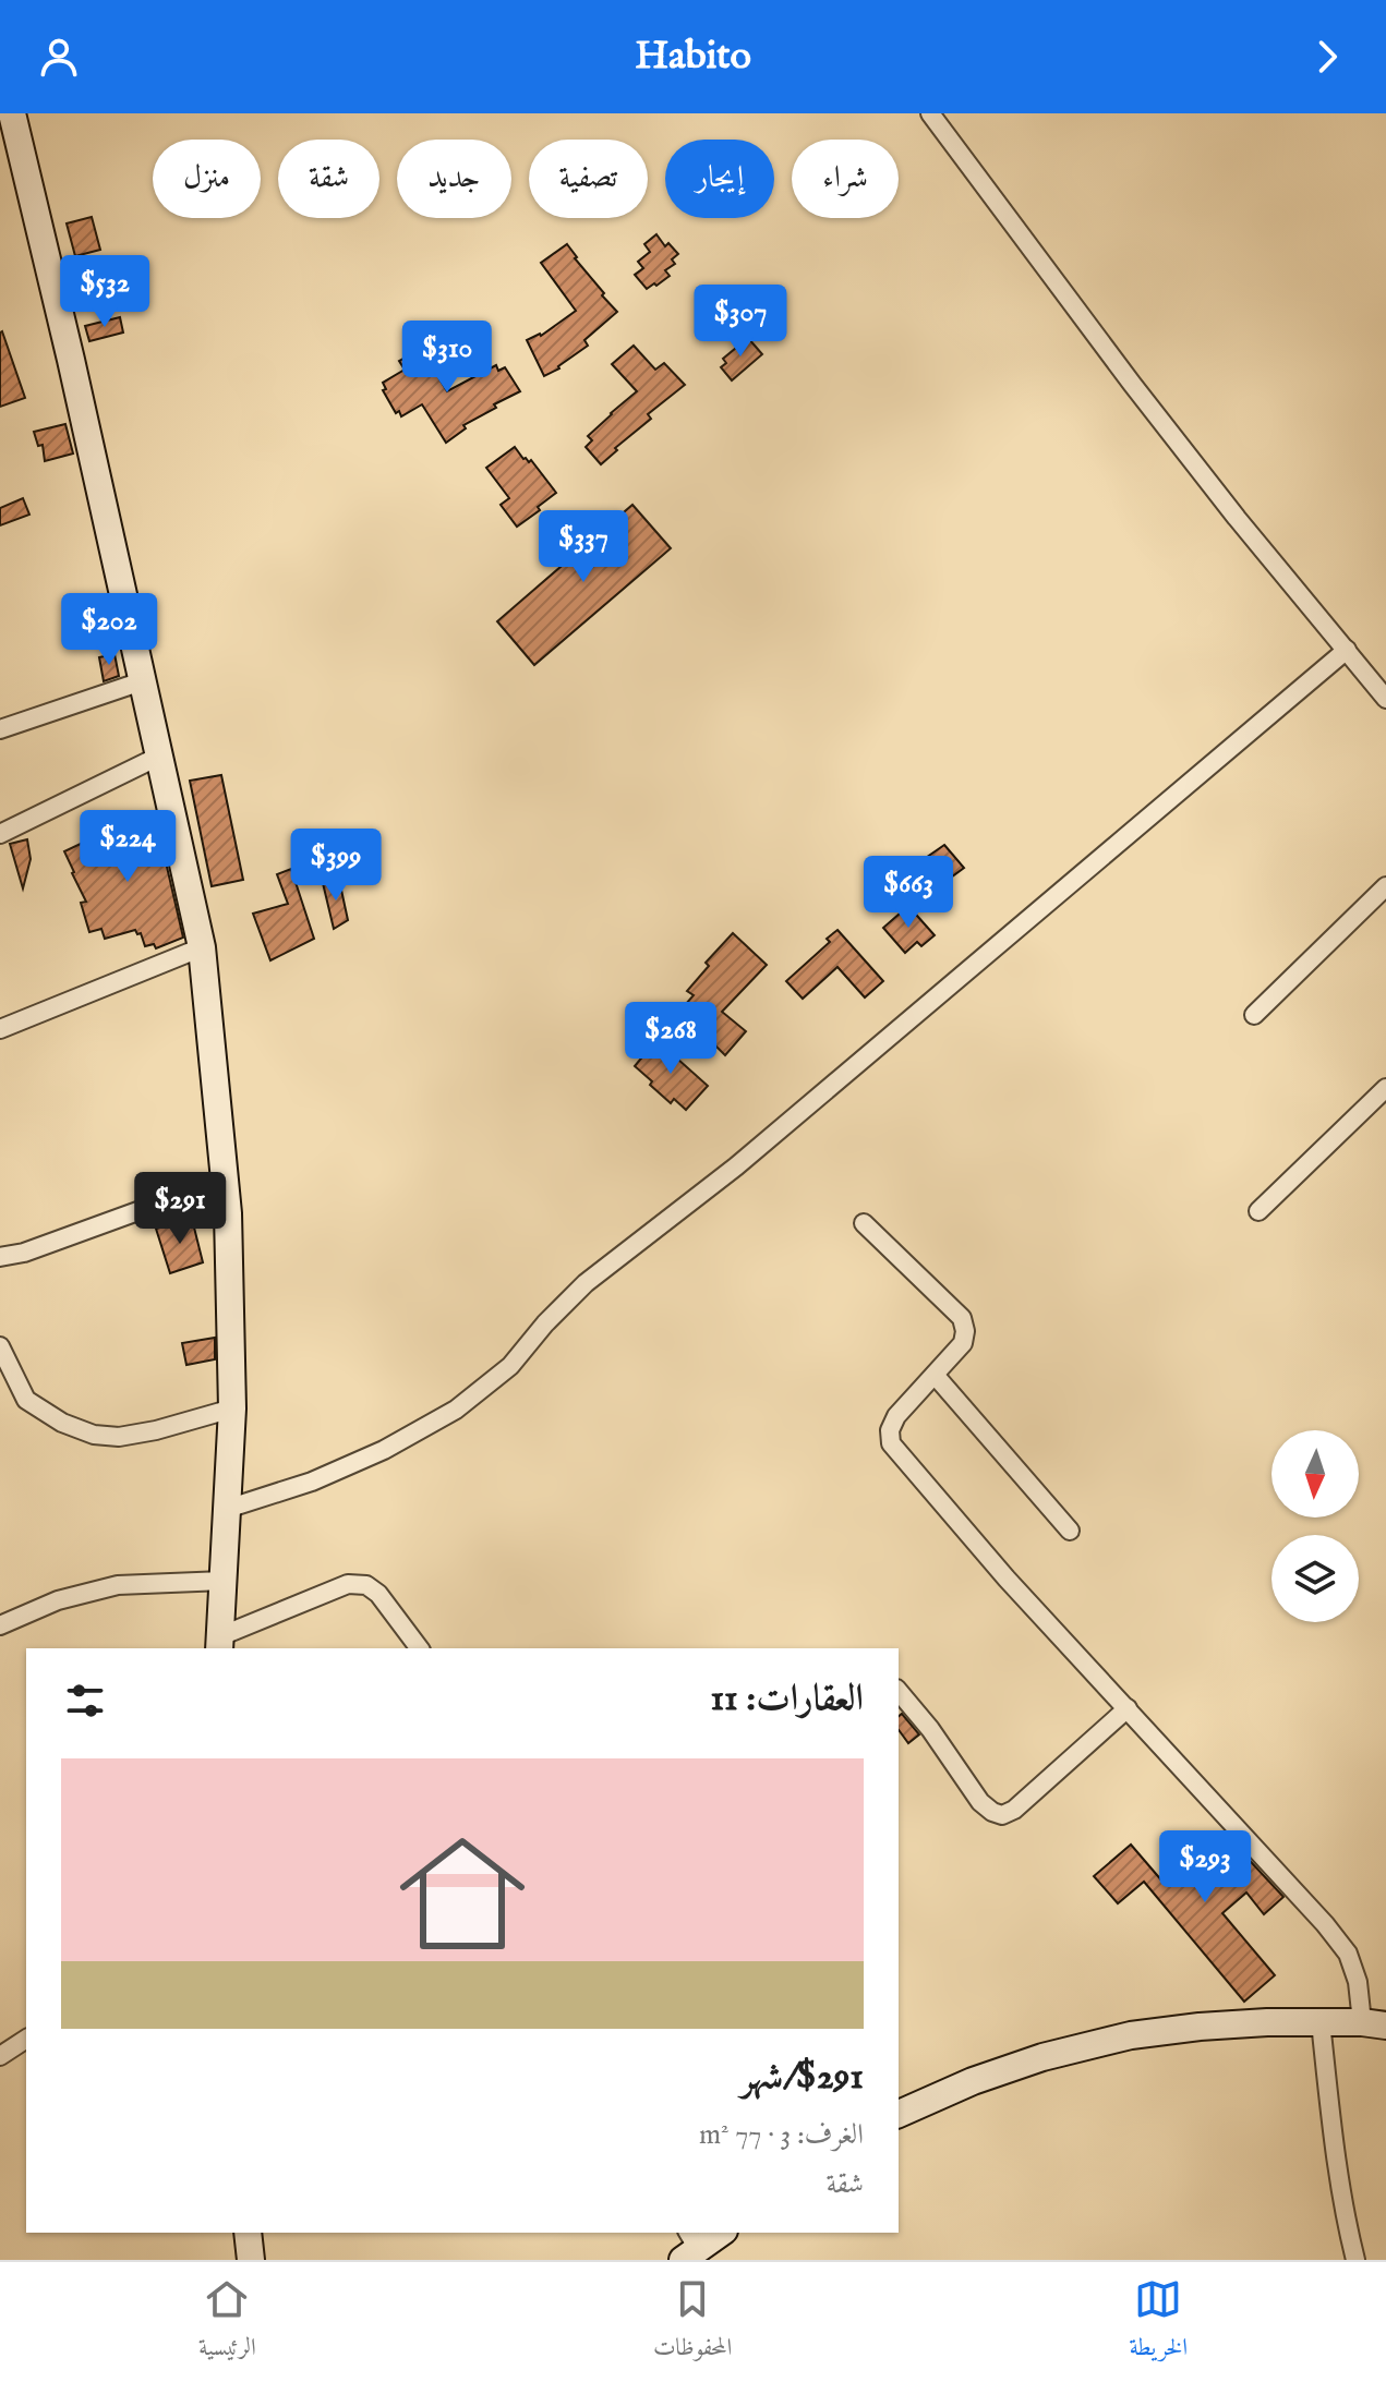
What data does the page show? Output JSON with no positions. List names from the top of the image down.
{
  "north": "bottom",
  "page": {
    "header": "Habito",
    "chip": [
      "شراء",
      "إيجار",
      "تصفية",
      "جديد",
      "شقة",
      "منزل"
    ],
    "price": [
      "$532",
      "$307",
      "$310",
      "$337",
      "$202",
      "$224",
      "$399",
      "$663",
      "$268",
      "$291",
      "$293"
    ],
    "heading": "العقارات: 11",
    "list": [
      {
        "name": "$291/شهر",
        "note": "الغرف: 3 · 77 m² · شقة"
      }
    ],
    "tabs": ["الخريطة", "المحفوظات", "الرئيسية"]
  }
}
